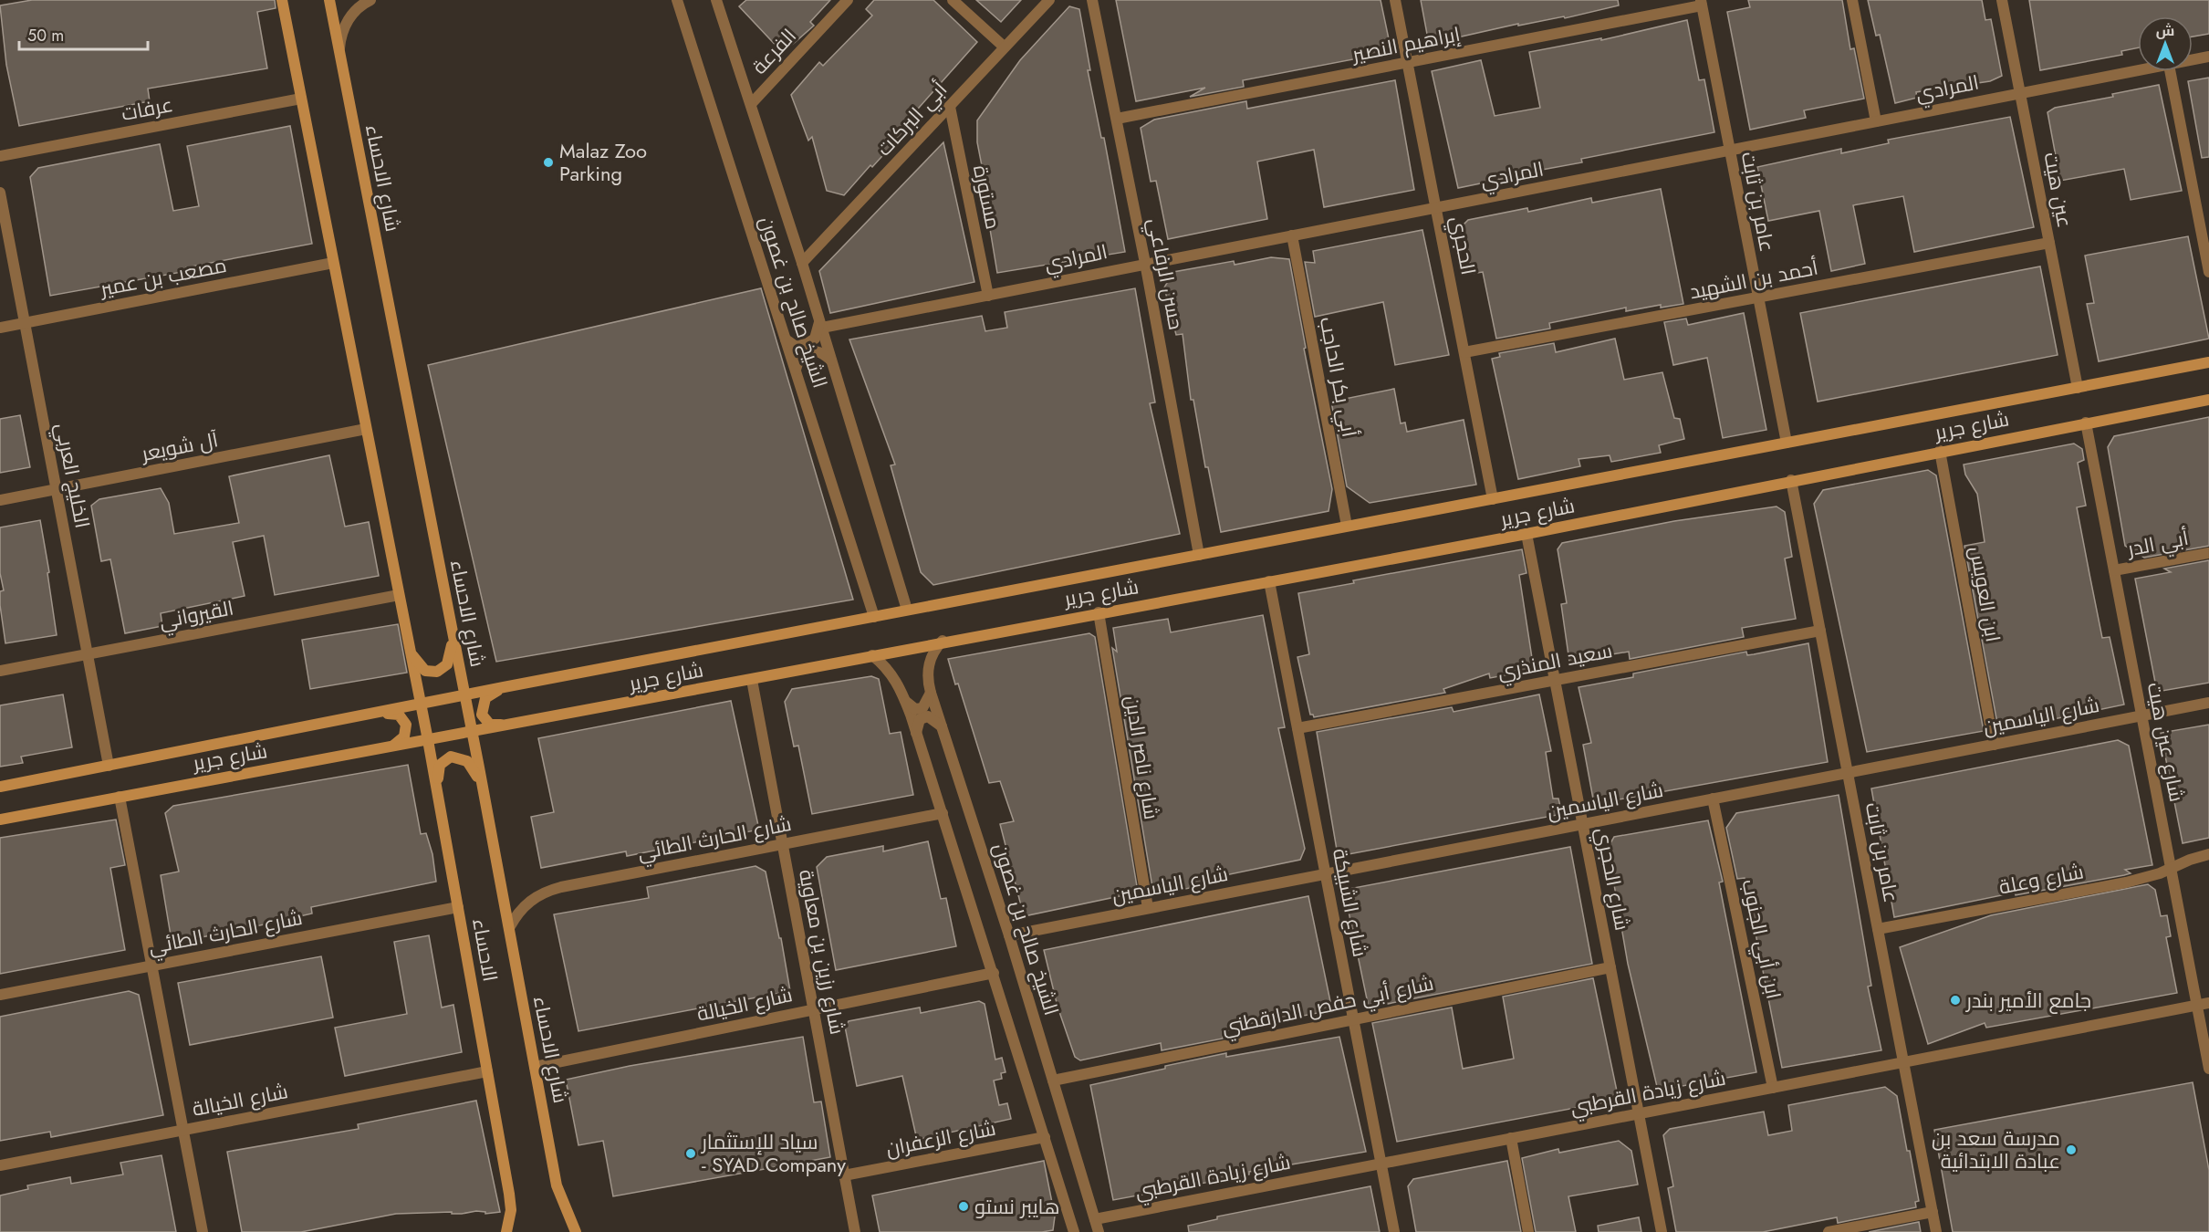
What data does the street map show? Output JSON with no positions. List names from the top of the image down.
{
  "streets": {
    "main road": ["شارع الاحساء", "شارع جرير", "الاحساء"],
    "street": [
      "إبراهيم النصير",
      "الفرعة",
      "المرادي",
      "عرفات",
      "أبي البركات",
      "عين هيت",
      "مستورة",
      "عامر بن ثابت",
      "الحجري",
      "حسن الرفاعي",
      "مصعب بن عمير",
      "أحمد بن الشهيد",
      "الشيخ صالح بن غصون",
      "أبي بكر الحاجب",
      "آل شويعر",
      "الخليج العربي",
      "أبي الدر",
      "ابن العويس",
      "القيرواني",
      "سعيد المنذري",
      "شارع الياسمين",
      "شارع عين هيت",
      "شارع ناصر الدين",
      "شارع الحارث الطائي",
      "شارع الحجري",
      "شارع وعلة",
      "شارع الشبيكة",
      "ابن أبي الجنوب",
      "شارع رزين بن معاوية",
      "شارع الخيالة",
      "شارع أبي حفص الدارقطني",
      "شارع زيادة القرطبي",
      "شارع الزعفران"
    ]
  },
  "crossings": [
    ["إبراهيم النصير", "عامر بن ثابت"],
    ["إبراهيم النصير", "الحجري"],
    ["إبراهيم النصير", "حسن الرفاعي"],
    ["الفرعة", "الشيخ صالح بن غصون"],
    ["المرادي", "عين هيت"],
    ["المرادي", "مستورة"],
    ["المرادي", "عامر بن ثابت"],
    ["المرادي", "الحجري"],
    ["المرادي", "حسن الرفاعي"],
    ["المرادي", "الشيخ صالح بن غصون"],
    ["المرادي", "أبي بكر الحاجب"],
    ["أبي البركات", "مستورة"],
    ["أبي البركات", "الشيخ صالح بن غصون"],
    ["شارع الاحساء", "شارع جرير"],
    ["شارع الاحساء", "شارع الحارث الطائي"],
    ["شارع الاحساء", "شارع الخيالة"],
    ["عين هيت", "أحمد بن الشهيد"],
    ["عين هيت", "شارع جرير"],
    ["عامر بن ثابت", "أحمد بن الشهيد"],
    ["عامر بن ثابت", "شارع جرير"],
    ["عامر بن ثابت", "سعيد المنذري"],
    ["عامر بن ثابت", "شارع الياسمين"],
    ["عامر بن ثابت", "شارع وعلة"],
    ["عامر بن ثابت", "شارع زيادة القرطبي"],
    ["الحجري", "أحمد بن الشهيد"],
    ["الحجري", "شارع جرير"],
    ["حسن الرفاعي", "شارع جرير"],
    ["مصعب بن عمير", "الخليج العربي"],
    ["الشيخ صالح بن غصون", "شارع جرير"],
    ["الشيخ صالح بن غصون", "شارع الياسمين"],
    ["الشيخ صالح بن غصون", "شارع أبي حفص الدارقطني"],
    ["الشيخ صالح بن غصون", "شارع زيادة القرطبي"],
    ["أبي بكر الحاجب", "شارع جرير"],
    ["شارع جرير", "الخليج العربي"],
    ["شارع جرير", "ابن العويس"],
    ["شارع جرير", "شارع عين هيت"],
    ["شارع جرير", "شارع ناصر الدين"],
    ["شارع جرير", "شارع الحجري"],
    ["شارع جرير", "شارع الشبيكة"],
    ["شارع جرير", "الاحساء"],
    ["شارع جرير", "شارع رزين بن معاوية"],
    ["آل شويعر", "الخليج العربي"],
    ["الخليج العربي", "القيرواني"],
    ["أبي الدر", "شارع عين هيت"],
    ["ابن العويس", "شارع الياسمين"],
    ["سعيد المنذري", "شارع الحجري"],
    ["سعيد المنذري", "شارع الشبيكة"],
    ["شارع الياسمين", "شارع عين هيت"],
    ["شارع الياسمين", "شارع ناصر الدين"],
    ["شارع الياسمين", "شارع الحجري"],
    ["شارع الياسمين", "شارع الشبيكة"],
    ["شارع الياسمين", "ابن أبي الجنوب"],
    ["شارع عين هيت", "شارع وعلة"],
    ["شارع عين هيت", "شارع زيادة القرطبي"],
    ["شارع الحارث الطائي", "الاحساء"],
    ["شارع الحارث الطائي", "شارع رزين بن معاوية"],
    ["شارع الحجري", "شارع أبي حفص الدارقطني"],
    ["شارع الحجري", "شارع زيادة القرطبي"],
    ["شارع الشبيكة", "شارع أبي حفص الدارقطني"],
    ["شارع الشبيكة", "شارع زيادة القرطبي"],
    ["ابن أبي الجنوب", "شارع زيادة القرطبي"],
    ["الاحساء", "شارع الخيالة"],
    ["شارع رزين بن معاوية", "شارع الخيالة"],
    ["شارع رزين بن معاوية", "شارع الزعفران"]
  ],
  "places": [
    "Malaz Zoo Parking",
    "جامع الأمير بندر",
    "مدرسة سعد بن عبادة الابتدائية",
    "سياد للإستثمار - SYAD Company",
    "هايبر نستو"
  ],
  "scale_bar": "50 m",
  "north": "top"
}
